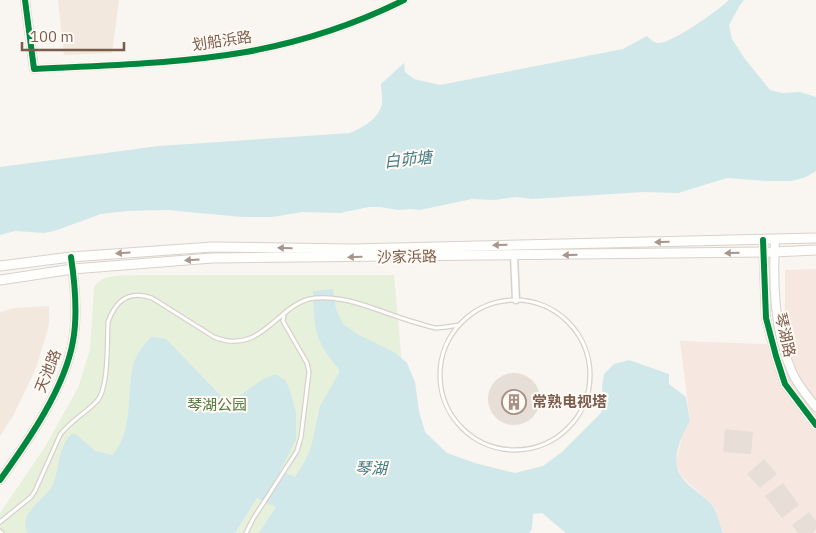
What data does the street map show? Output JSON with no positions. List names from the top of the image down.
{
  "streets": {
    "main road": ["沙家浜路"],
    "street": ["划船浜路", "琴湖路", "天池路"]
  },
  "crossings": [
    ["沙家浜路", "琴湖路"],
    ["沙家浜路", "天池路"]
  ],
  "one_way": ["沙家浜路"],
  "water": ["白茆塘", "琴湖"],
  "parks": ["琴湖公园"],
  "places": {
    "building": ["常熟电视塔"]
  },
  "scale_bar": "100 m"
}
